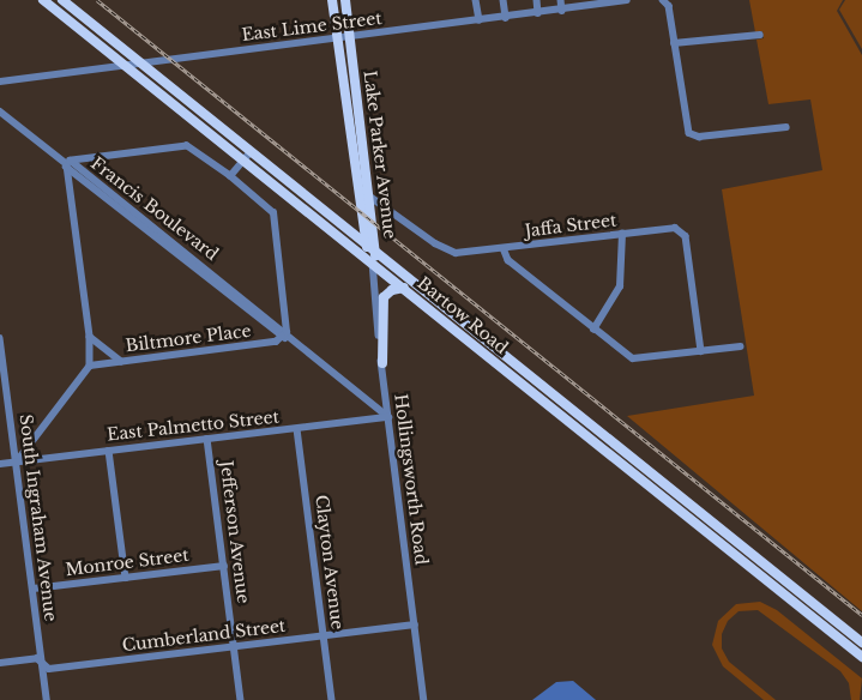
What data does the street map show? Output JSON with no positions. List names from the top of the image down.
{
  "streets": {
    "main road": ["Lake Parker Avenue", "Bartow Road"],
    "street": [
      "East Lime Street",
      "Francis Boulevard",
      "Jaffa Street",
      "Biltmore Place",
      "East Palmetto Street",
      "Hollingsworth Road",
      "South Ingraham Avenue",
      "Jefferson Avenue",
      "Monroe Street",
      "Clayton Avenue",
      "Cumberland Street"
    ]
  },
  "crossings": [
    ["East Lime Street", "Lake Parker Avenue"],
    ["East Lime Street", "Bartow Road"],
    ["Lake Parker Avenue", "Jaffa Street"],
    ["Lake Parker Avenue", "Bartow Road"],
    ["Lake Parker Avenue", "Hollingsworth Road"],
    ["Francis Boulevard", "Biltmore Place"],
    ["Francis Boulevard", "East Palmetto Street"],
    ["Francis Boulevard", "Hollingsworth Road"],
    ["Bartow Road", "Hollingsworth Road"],
    ["East Palmetto Street", "Hollingsworth Road"],
    ["East Palmetto Street", "South Ingraham Avenue"],
    ["East Palmetto Street", "Jefferson Avenue"],
    ["East Palmetto Street", "Clayton Avenue"],
    ["Hollingsworth Road", "Cumberland Street"],
    ["South Ingraham Avenue", "Monroe Street"],
    ["South Ingraham Avenue", "Cumberland Street"],
    ["Jefferson Avenue", "Monroe Street"],
    ["Jefferson Avenue", "Cumberland Street"],
    ["Clayton Avenue", "Cumberland Street"]
  ]
}
